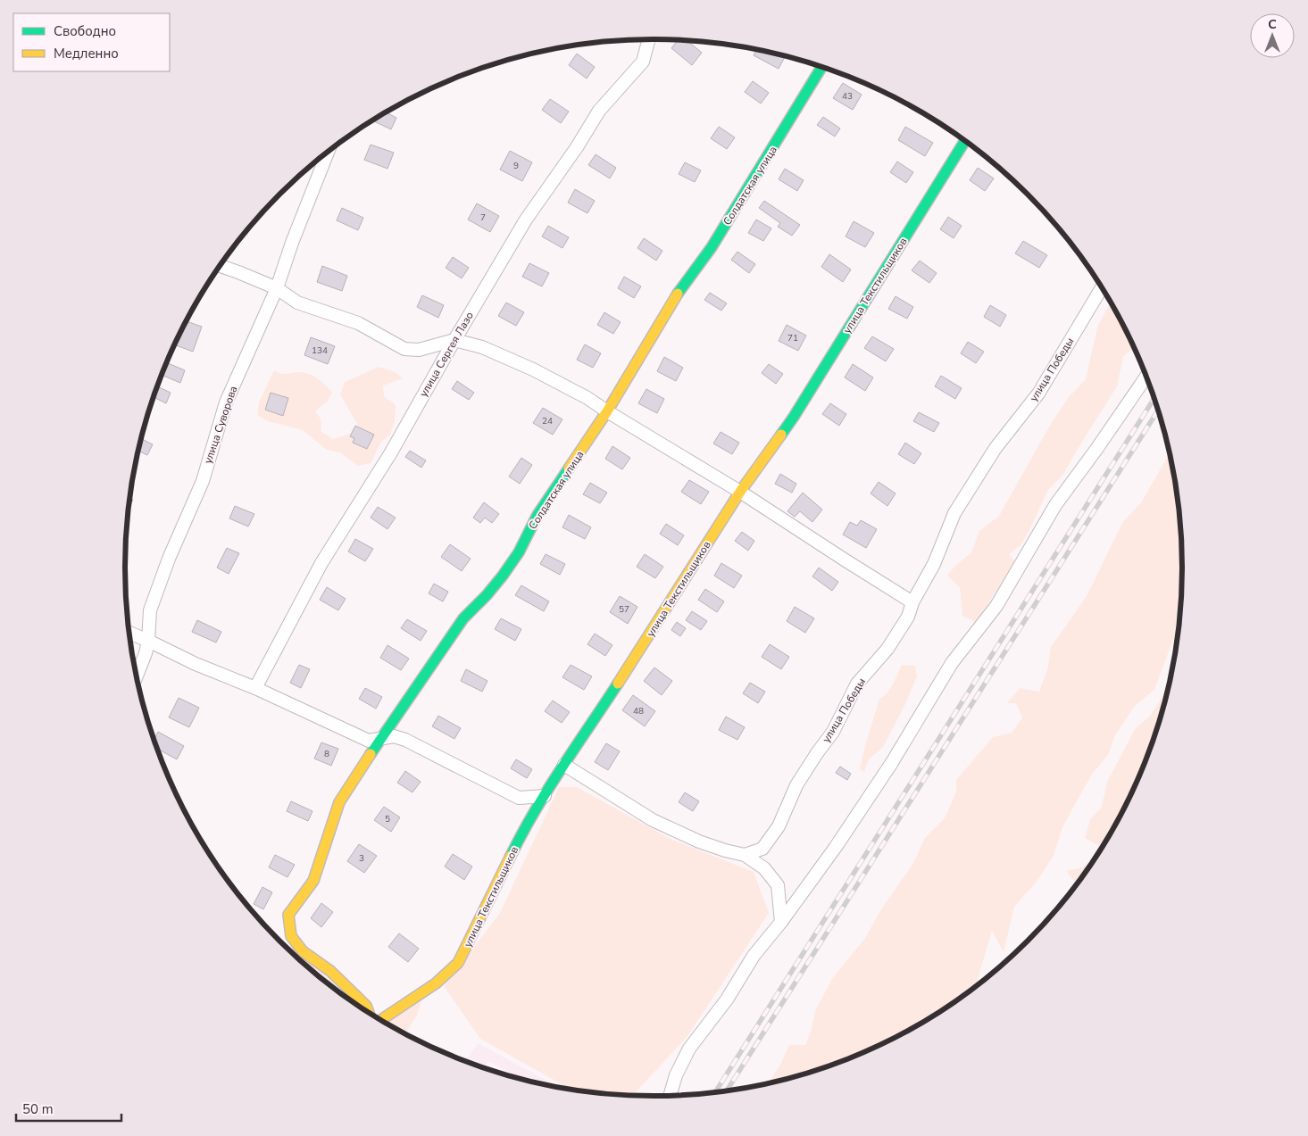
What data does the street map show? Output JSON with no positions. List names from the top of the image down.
{
  "streets": {
    "street": [
      "Солдатская улица",
      "улица Текстильщиков",
      "улица Сергея Лазо",
      "улица Победы",
      "улица Суворова"
    ]
  },
  "house_numbers": [
    "43",
    "9",
    "7",
    "71",
    "134",
    "24",
    "57",
    "48",
    "8",
    "5",
    "3"
  ],
  "legend": ["Свободно", "Медленно"],
  "scale_bar": "50 m",
  "north": "top"
}
